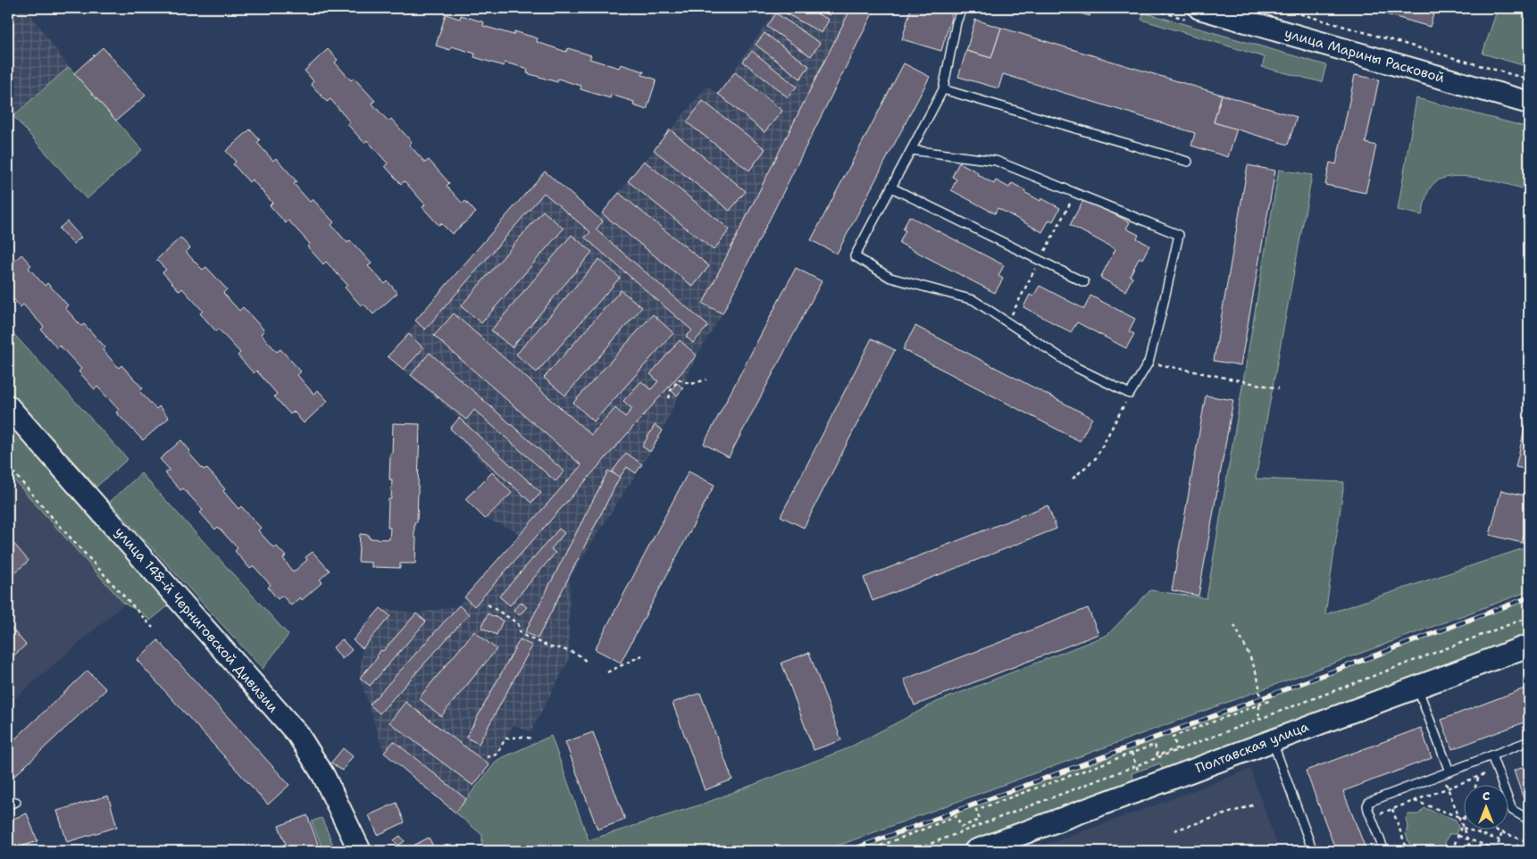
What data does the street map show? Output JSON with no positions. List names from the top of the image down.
{
  "streets": {
    "street": ["улица Марины Расковой", "улица 148-й Черниговской Дивизии", "Полтавская улица"]
  },
  "north": "top"
}
